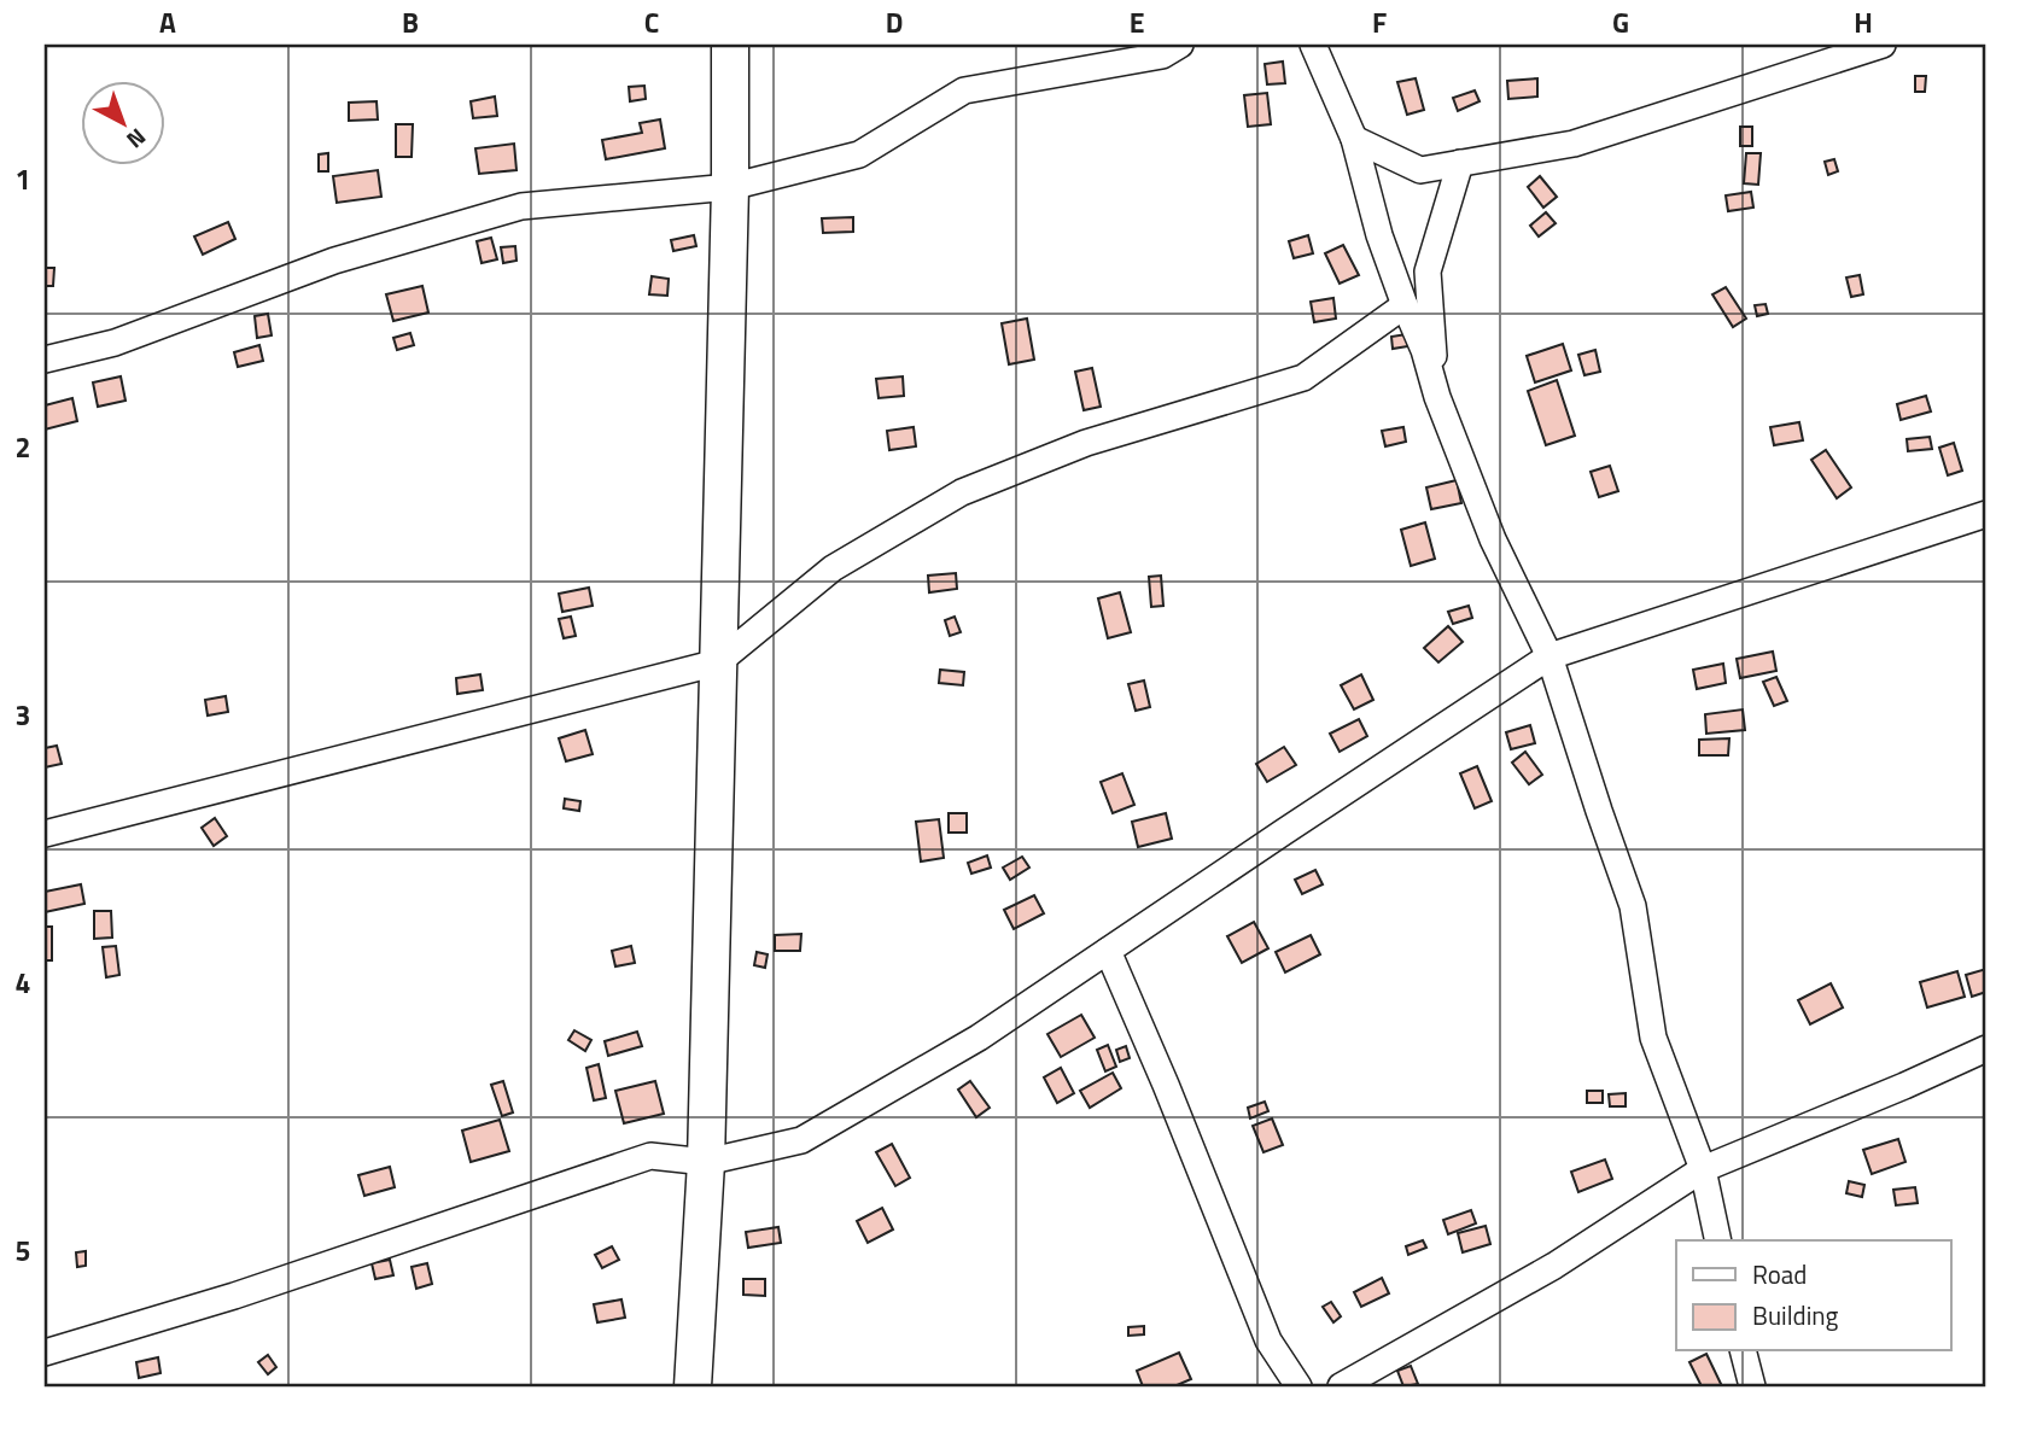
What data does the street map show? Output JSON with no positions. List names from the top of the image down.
{
  "legend": ["Road", "Building"],
  "north": "bottom right",
  "grid": {
    "columns": [
      "A",
      "B",
      "C",
      "D",
      "E",
      "F",
      "G",
      "H"
    ],
    "rows": [
      "1",
      "2",
      "3",
      "4",
      "5"
    ]
  }
}
